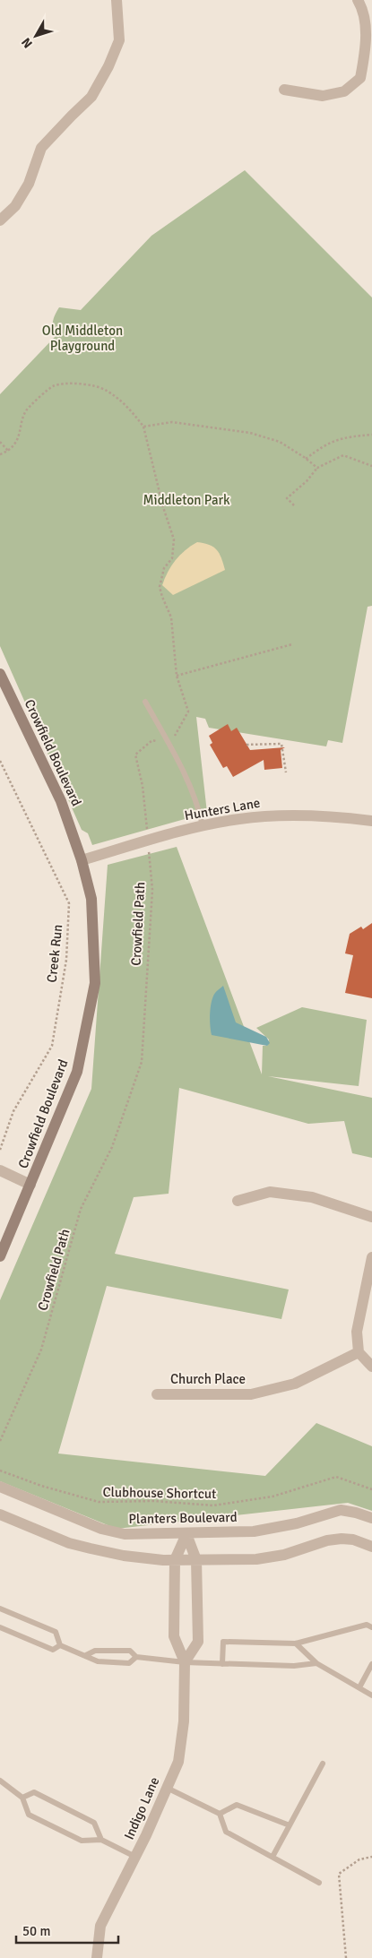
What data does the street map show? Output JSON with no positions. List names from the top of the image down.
{
  "streets": {
    "main road": ["Crowfield Boulevard"],
    "street": [
      "Hunters Lane",
      "Church Place",
      "Planters Boulevard",
      "Indigo Lane"
    ],
    "path": ["Crowfield Path", "Creek Run", "Clubhouse Shortcut"]
  },
  "crossings": [
    ["Crowfield Boulevard", "Hunters Lane"],
    ["Hunters Lane", "Crowfield Path"],
    ["Planters Boulevard", "Indigo Lane"]
  ],
  "parks": ["Old Middleton Playground", "Middleton Park"],
  "scale_bar": "50 m",
  "north": "bottom left"
}
